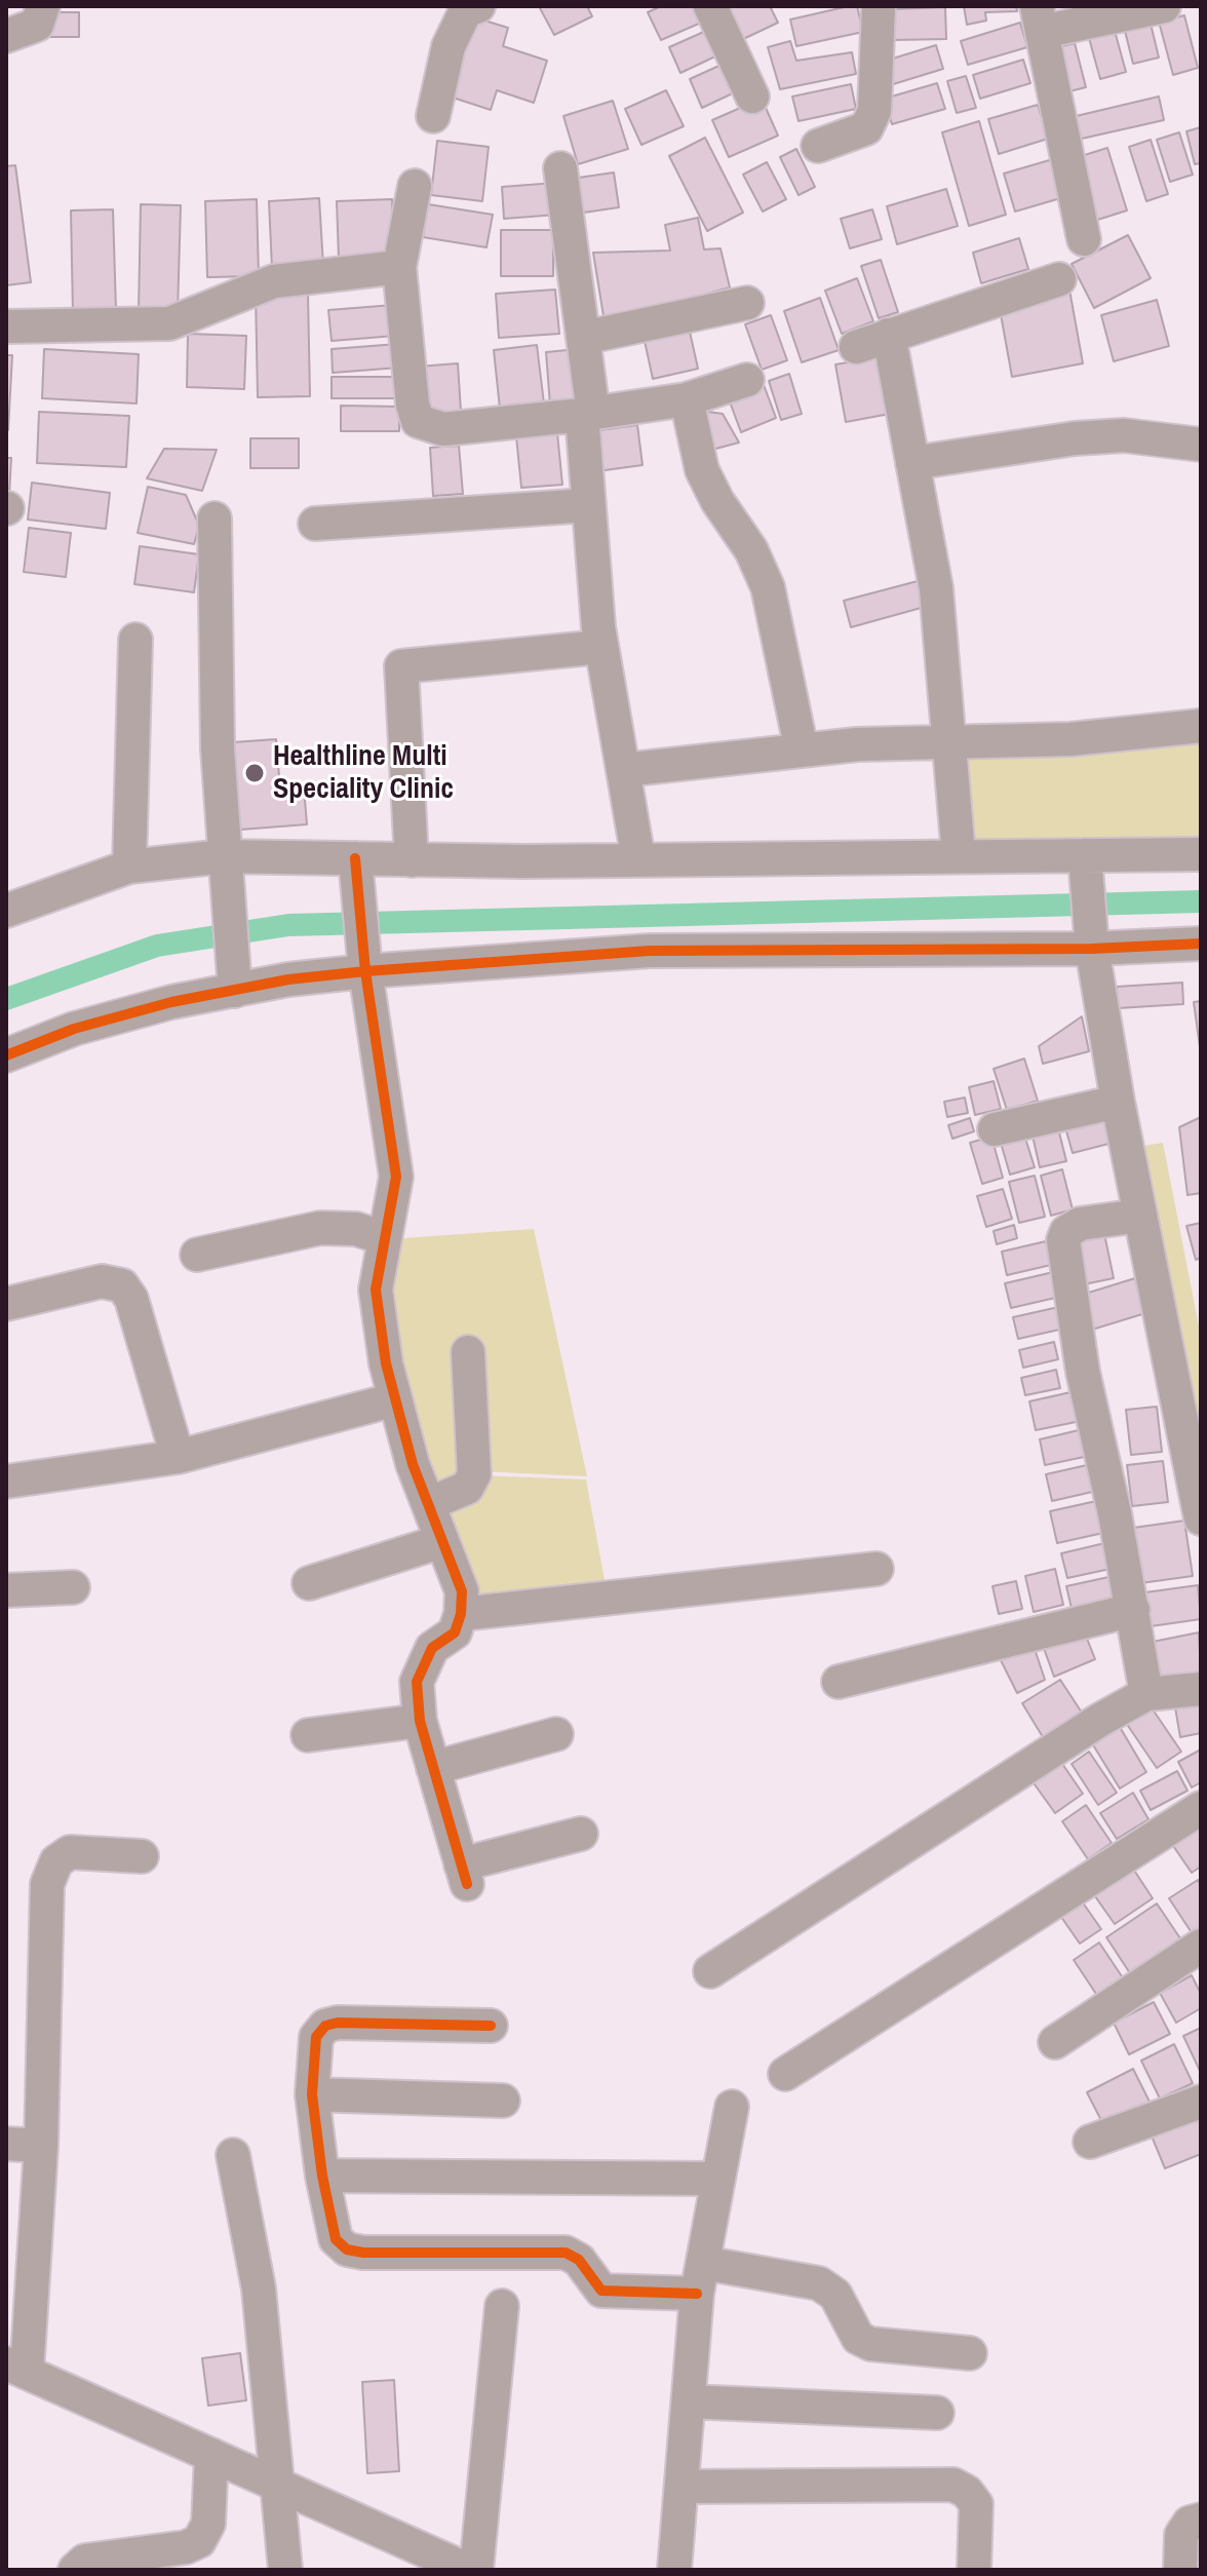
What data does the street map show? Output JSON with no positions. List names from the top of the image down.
{
  "places": ["Healthline Multi Speciality Clinic"]
}
